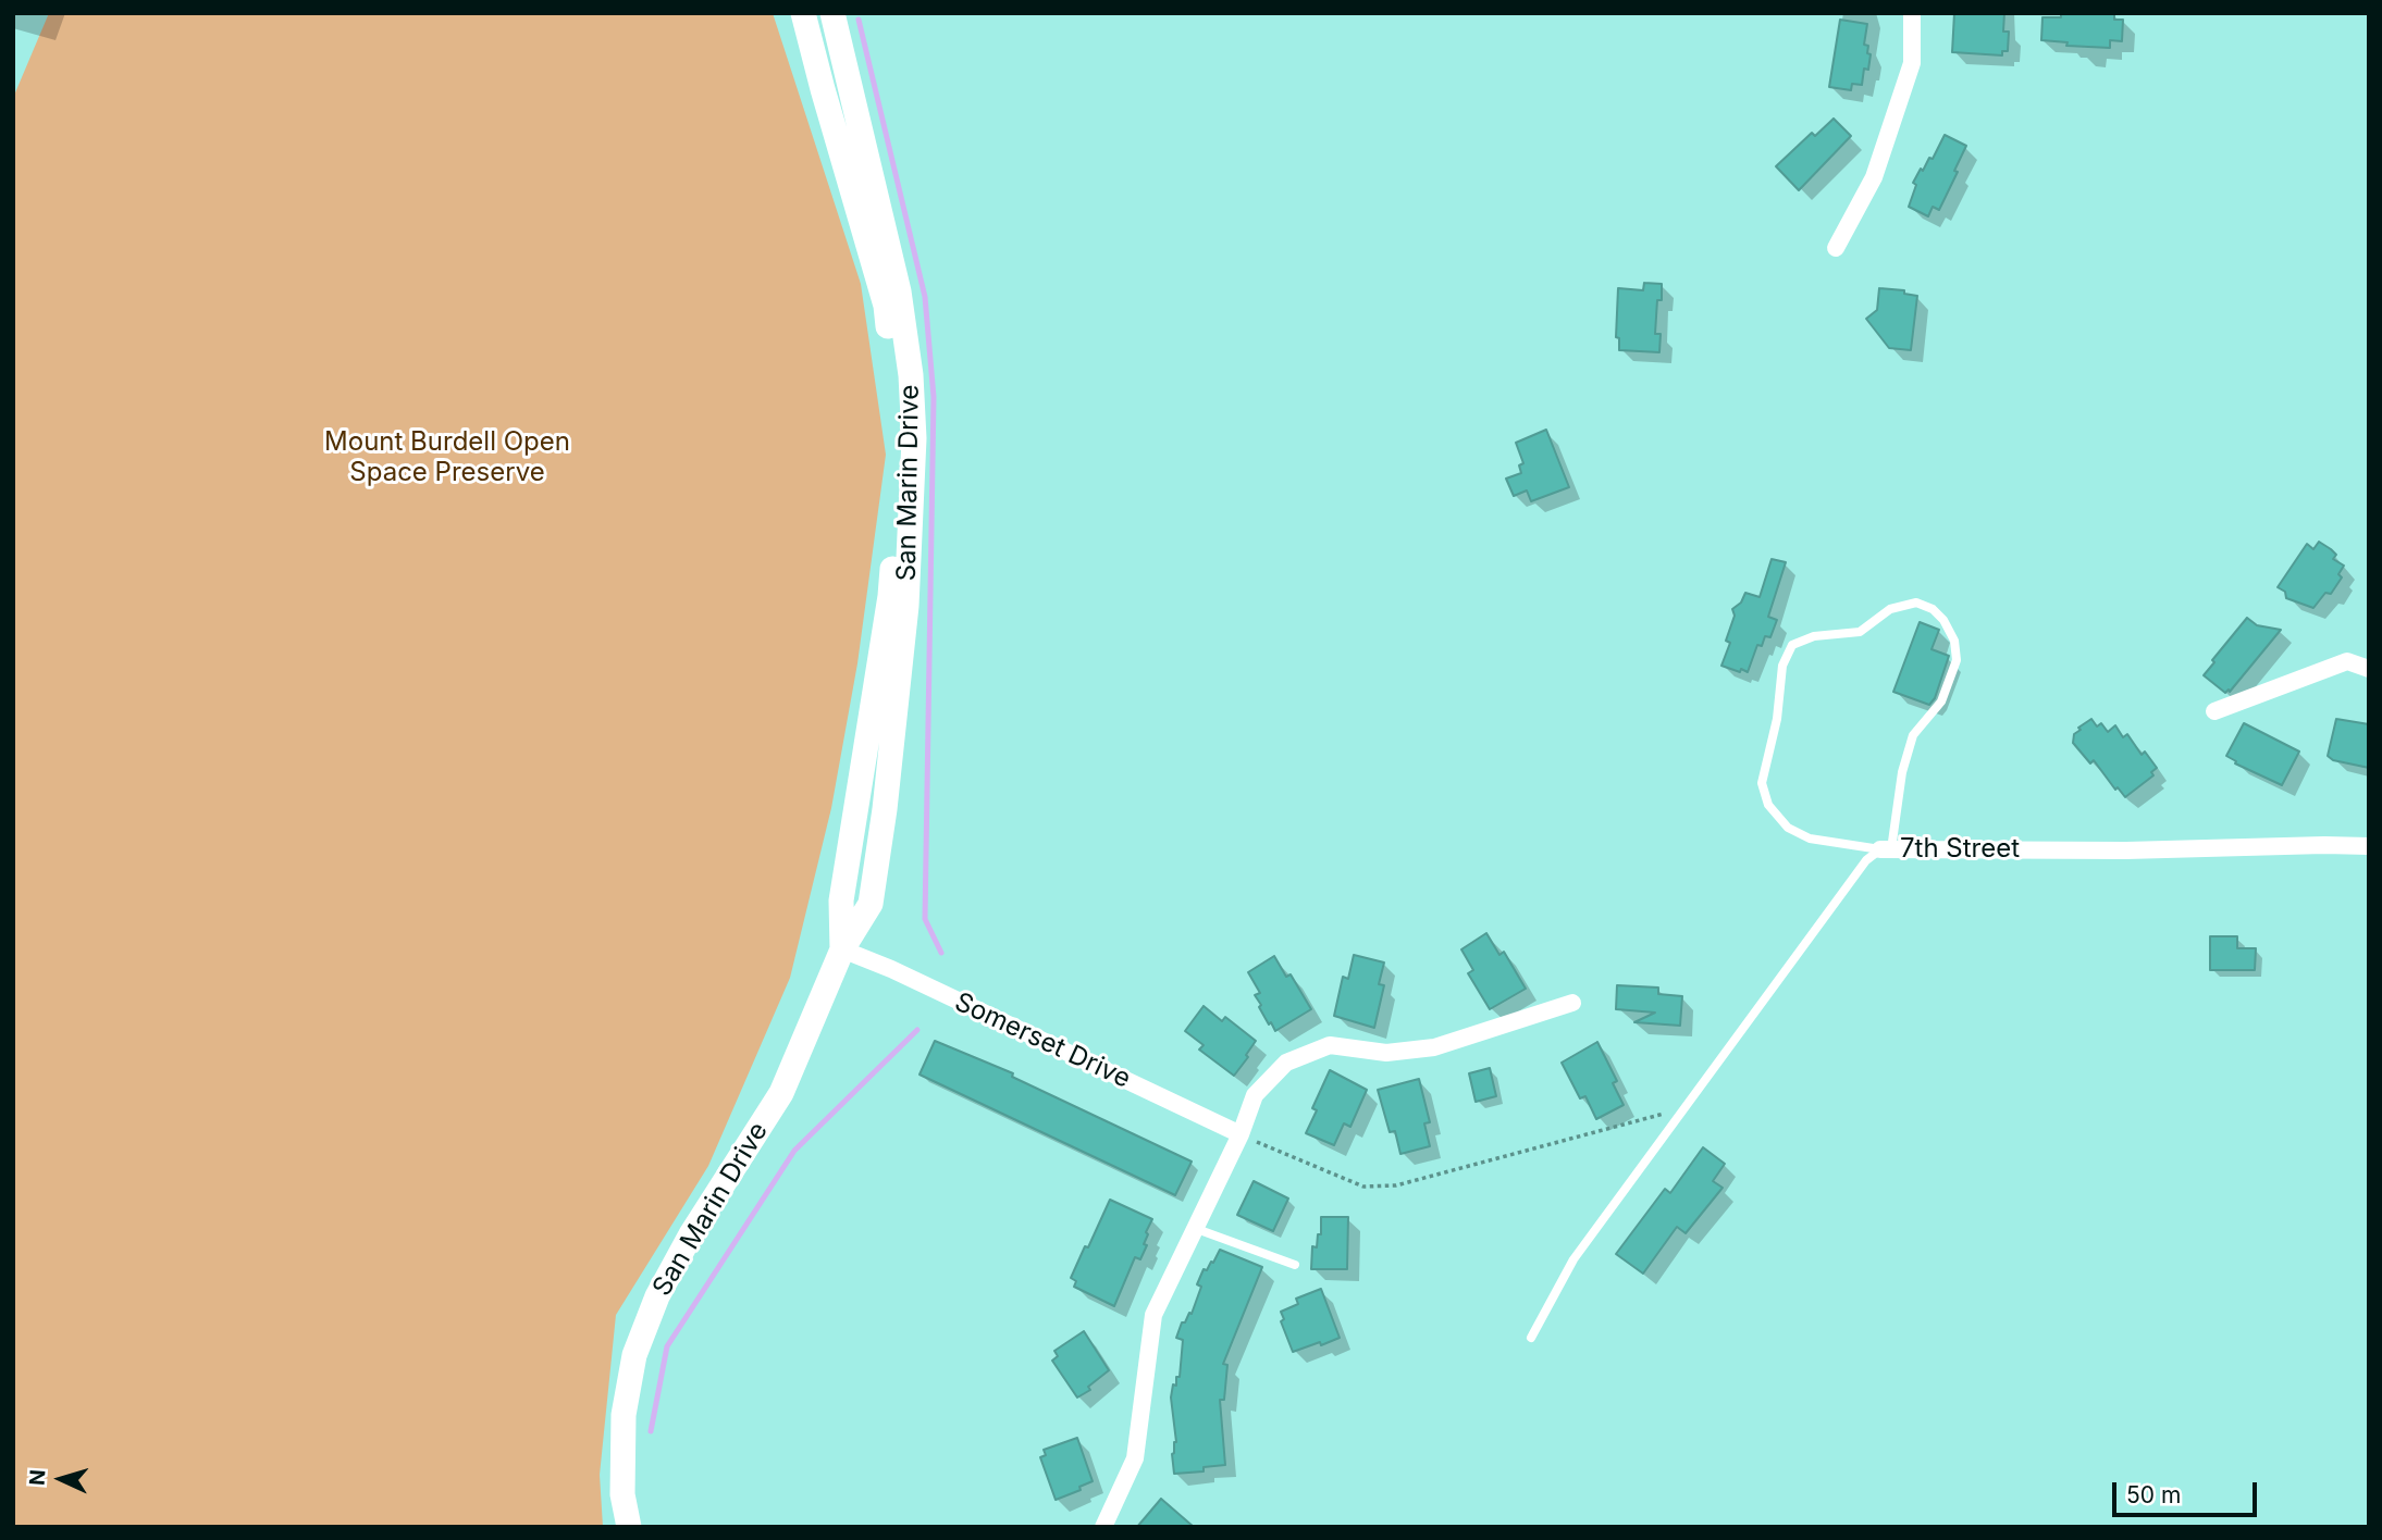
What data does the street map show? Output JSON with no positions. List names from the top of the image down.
{
  "streets": {
    "main road": ["San Marin Drive"],
    "street": ["7th Street", "Somerset Drive"]
  },
  "crossings": [
    ["San Marin Drive", "Somerset Drive"]
  ],
  "parks": ["Mount Burdell Open Space Preserve"],
  "scale_bar": "50 m",
  "north": "left"
}
